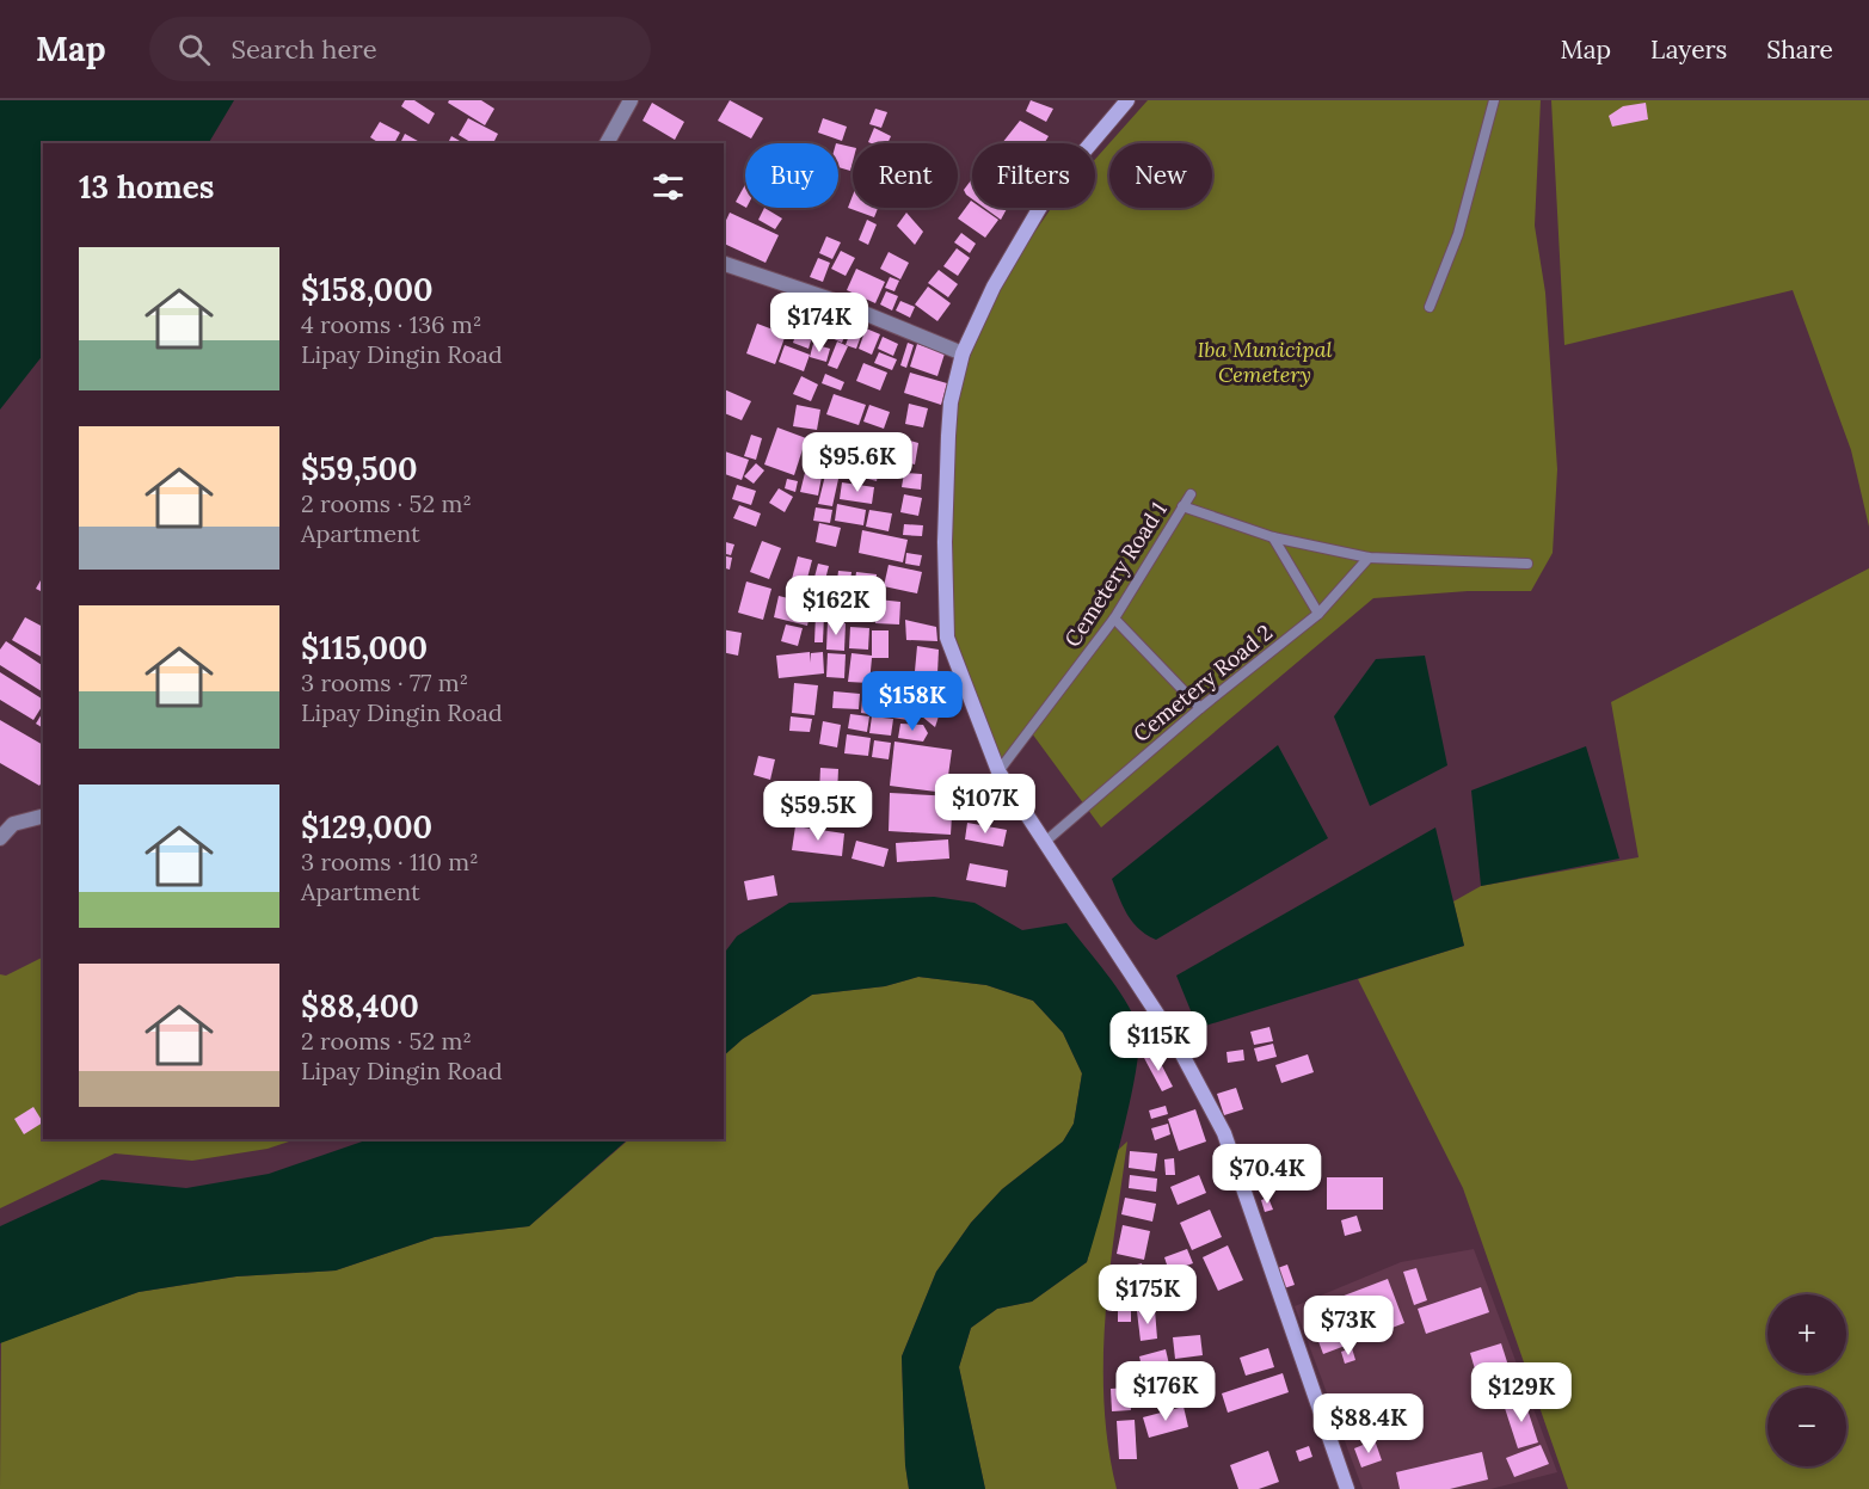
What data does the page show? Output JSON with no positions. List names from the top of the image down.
{
  "streets": {
    "lane": ["Cemetery Road 1", "Cemetery Road 2"]
  },
  "crossings": [
    ["Cemetery Road 1", "Cemetery Road 2"]
  ],
  "parks": ["Iba Municipal Cemetery"],
  "page": {
    "header": "Map",
    "search": "Search here",
    "nav": ["Map", "Layers", "Share"],
    "chip": [
      "Buy",
      "Rent",
      "Filters",
      "New"
    ],
    "heading": "13 homes",
    "list": [
      {
        "name": "$158,000",
        "note": "4 rooms · 136 m² · Lipay Dingin Road"
      },
      {
        "name": "$59,500",
        "note": "2 rooms · 52 m² · Apartment"
      },
      {
        "name": "$115,000",
        "note": "3 rooms · 77 m² · Lipay Dingin Road"
      },
      {
        "name": "$129,000",
        "note": "3 rooms · 110 m² · Apartment"
      },
      {
        "name": "$88,400",
        "note": "2 rooms · 52 m² · Lipay Dingin Road"
      }
    ],
    "price": [
      "$174K",
      "$95.6K",
      "$162K",
      "$158K",
      "$107K",
      "$59.5K",
      "$115K",
      "$70.4K",
      "$175K",
      "$73K",
      "$176K",
      "$129K",
      "$88.4K"
    ],
    "map_buttons": ["+", "−"]
  }
}
